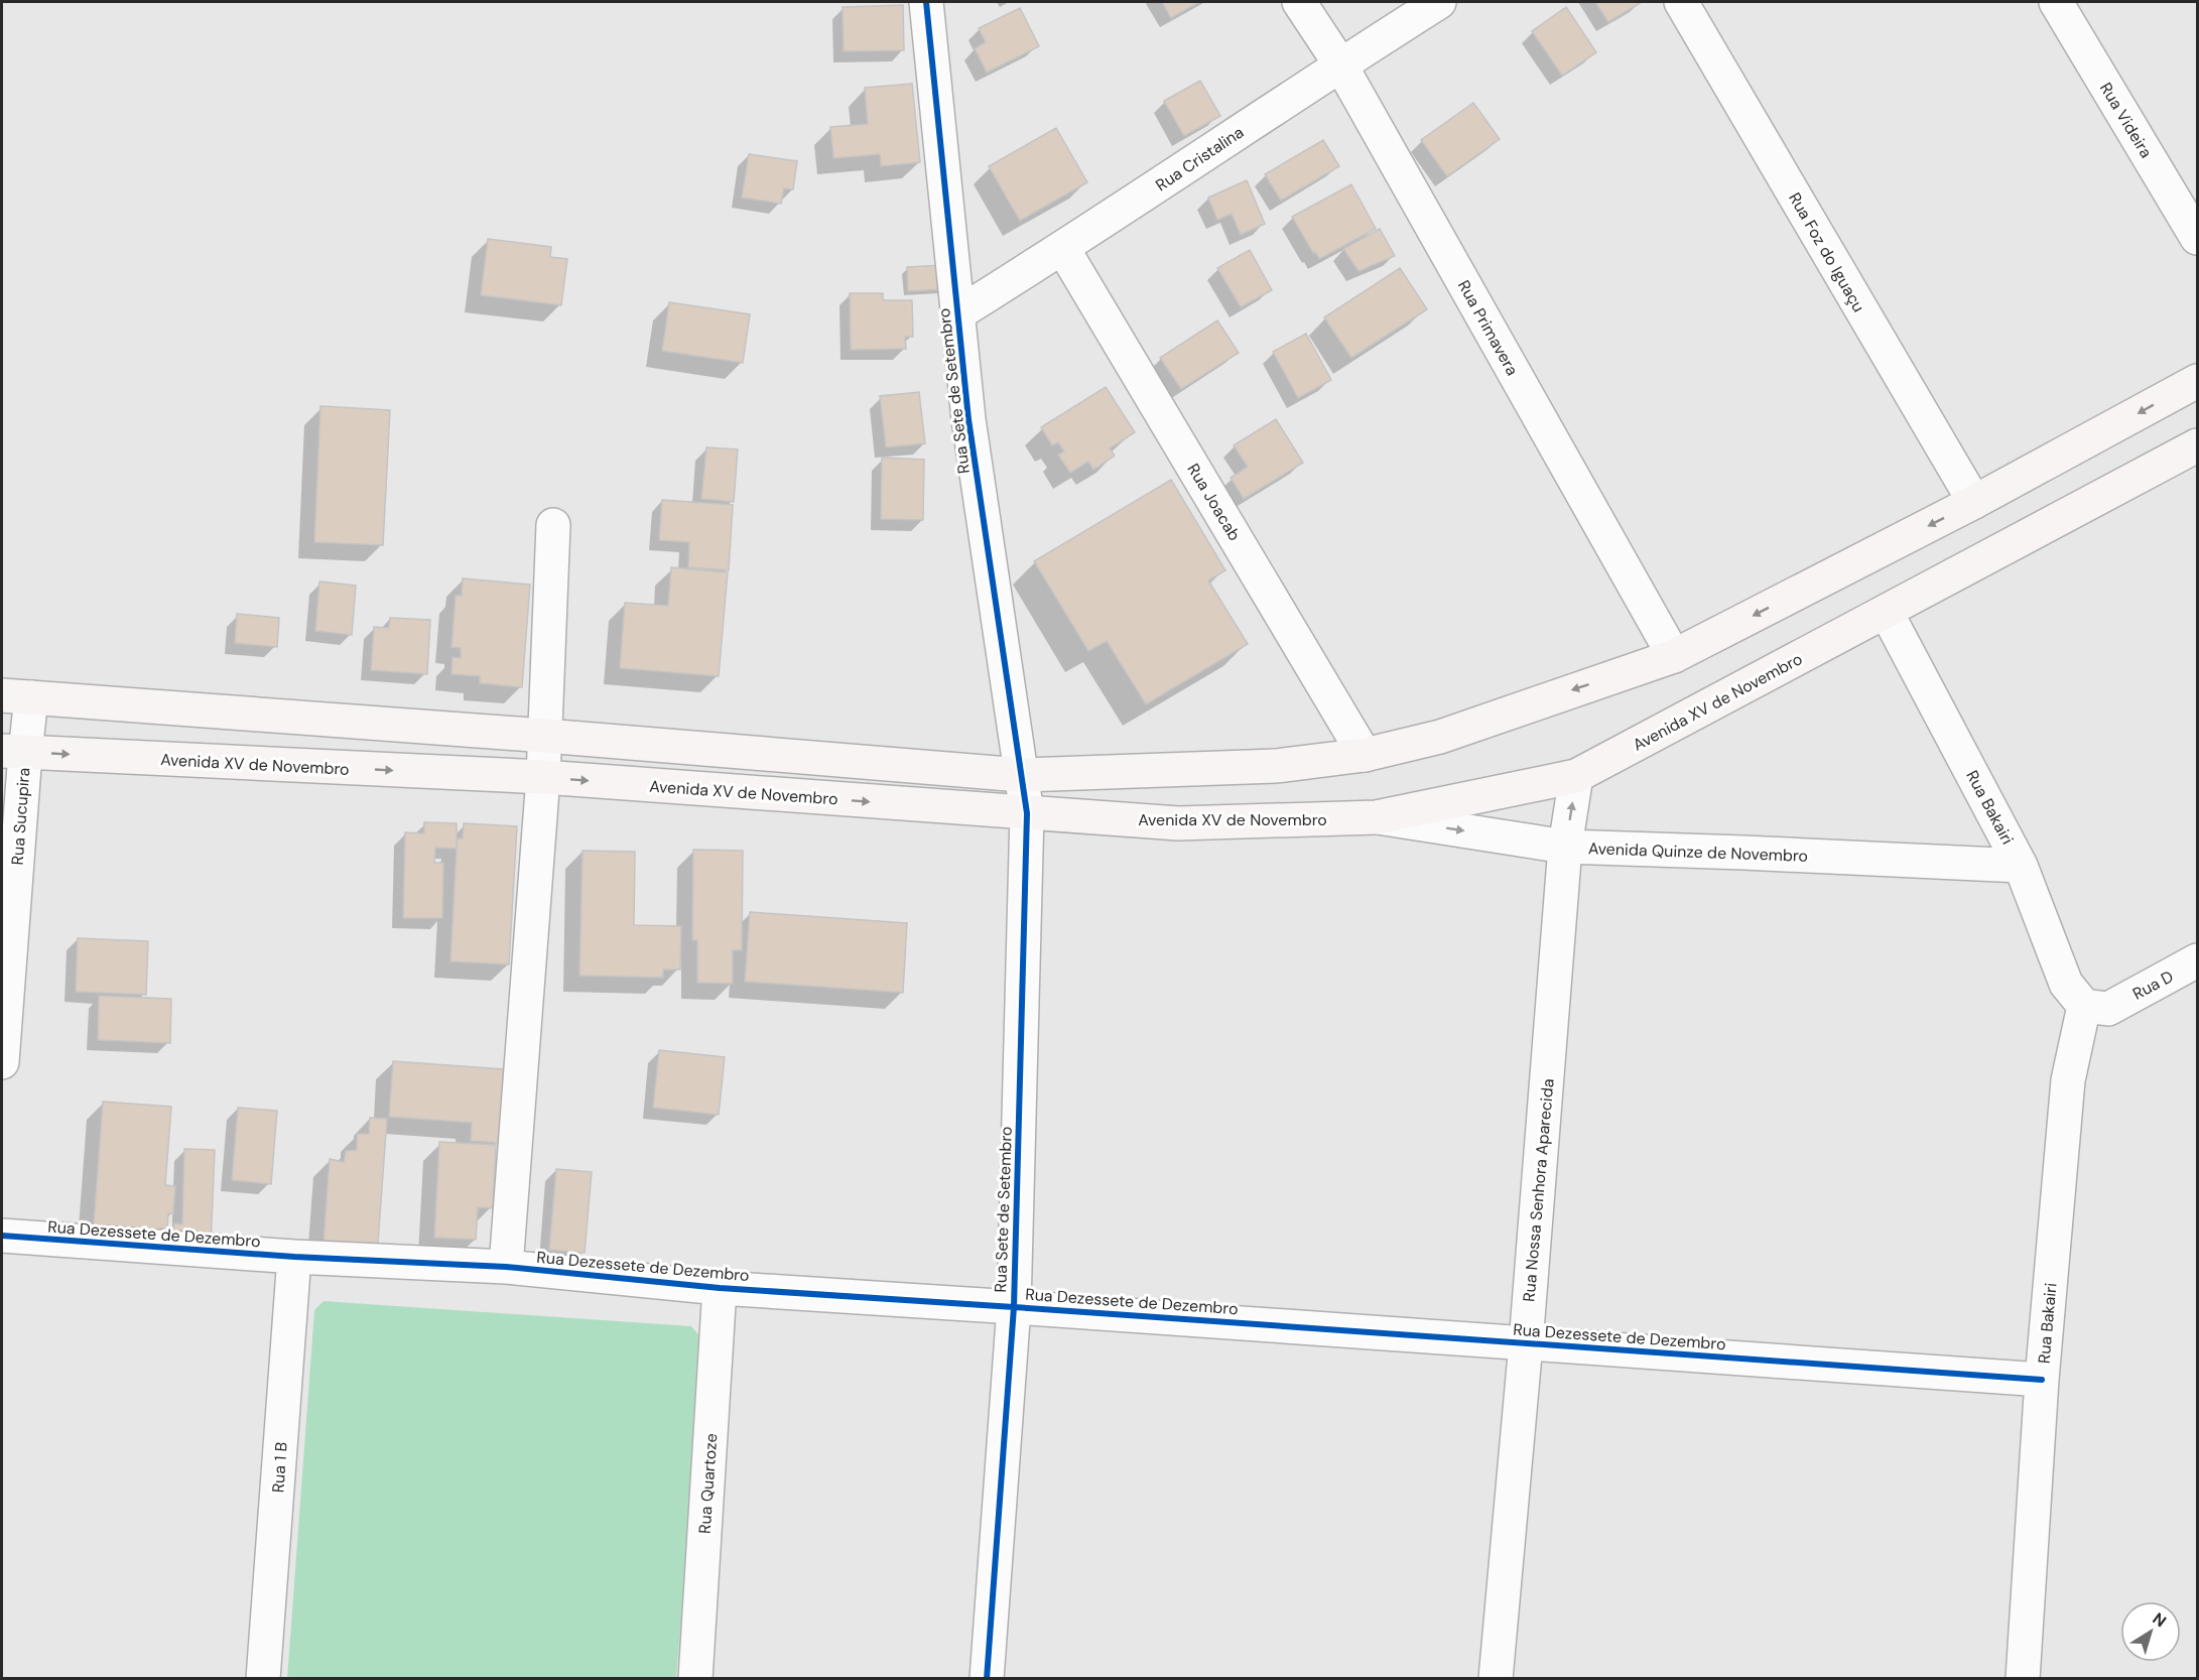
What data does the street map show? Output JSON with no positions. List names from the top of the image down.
{
  "streets": {
    "main road": ["Avenida XV de Novembro"],
    "street": [
      "Rua Videira",
      "Rua Cristalina",
      "Rua Foz do Iguaçu",
      "Rua Primavera",
      "Rua Sete de Setembro",
      "Rua Joacab",
      "Rua Bakairi",
      "Rua Sucupira",
      "Avenida Quinze de Novembro",
      "Rua D",
      "Rua Nossa Senhora Aparecida",
      "Rua Dezessete de Dezembro",
      "Rua 1 B",
      "Rua Quartoze"
    ]
  },
  "crossings": [
    ["Rua Cristalina", "Rua Primavera"],
    ["Rua Cristalina", "Rua Sete de Setembro"],
    ["Rua Cristalina", "Rua Joacab"],
    ["Rua Sete de Setembro", "Avenida XV de Novembro"],
    ["Rua Sete de Setembro", "Rua Dezessete de Dezembro"],
    ["Avenida XV de Novembro", "Rua Bakairi"],
    ["Avenida XV de Novembro", "Rua Sucupira"],
    ["Avenida XV de Novembro", "Avenida Quinze de Novembro"],
    ["Avenida XV de Novembro", "Rua Nossa Senhora Aparecida"],
    ["Rua Bakairi", "Avenida Quinze de Novembro"],
    ["Rua Bakairi", "Rua D"],
    ["Rua Bakairi", "Rua Dezessete de Dezembro"],
    ["Avenida Quinze de Novembro", "Rua Nossa Senhora Aparecida"],
    ["Rua Nossa Senhora Aparecida", "Rua Dezessete de Dezembro"],
    ["Rua Dezessete de Dezembro", "Rua 1 B"],
    ["Rua Dezessete de Dezembro", "Rua Quartoze"]
  ],
  "north": "top right"
}
